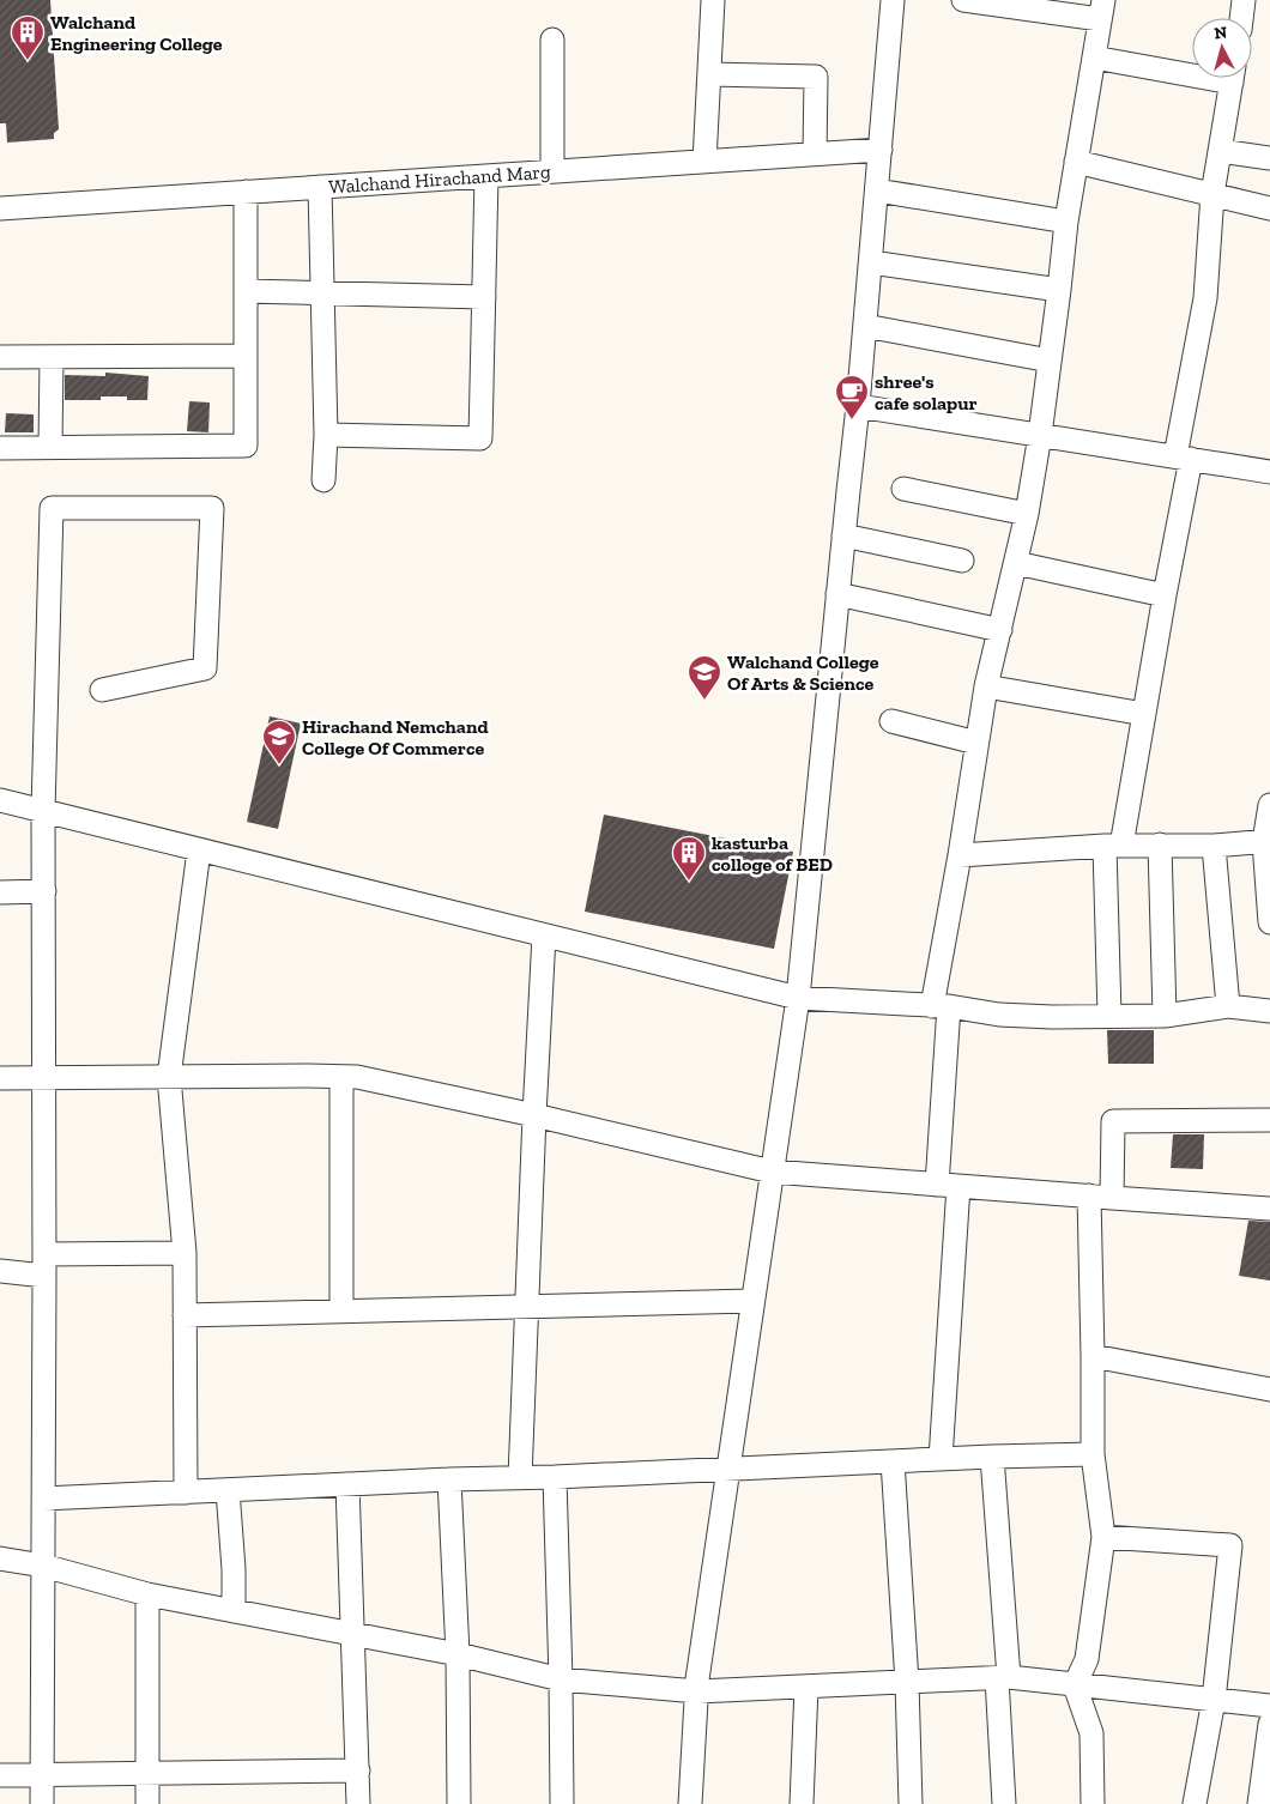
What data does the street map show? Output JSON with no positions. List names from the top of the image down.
{
  "streets": {
    "street": ["Walchand Hirachand Marg"]
  },
  "places": {
    "building": ["Walchand Engineering College", "kasturba colloge of BED"],
    "cafe": ["shree's cafe solapur"],
    "school or university": ["Walchand College Of Arts & Science", "Hirachand Nemchand College Of Commerce"]
  },
  "north": "top"
}
